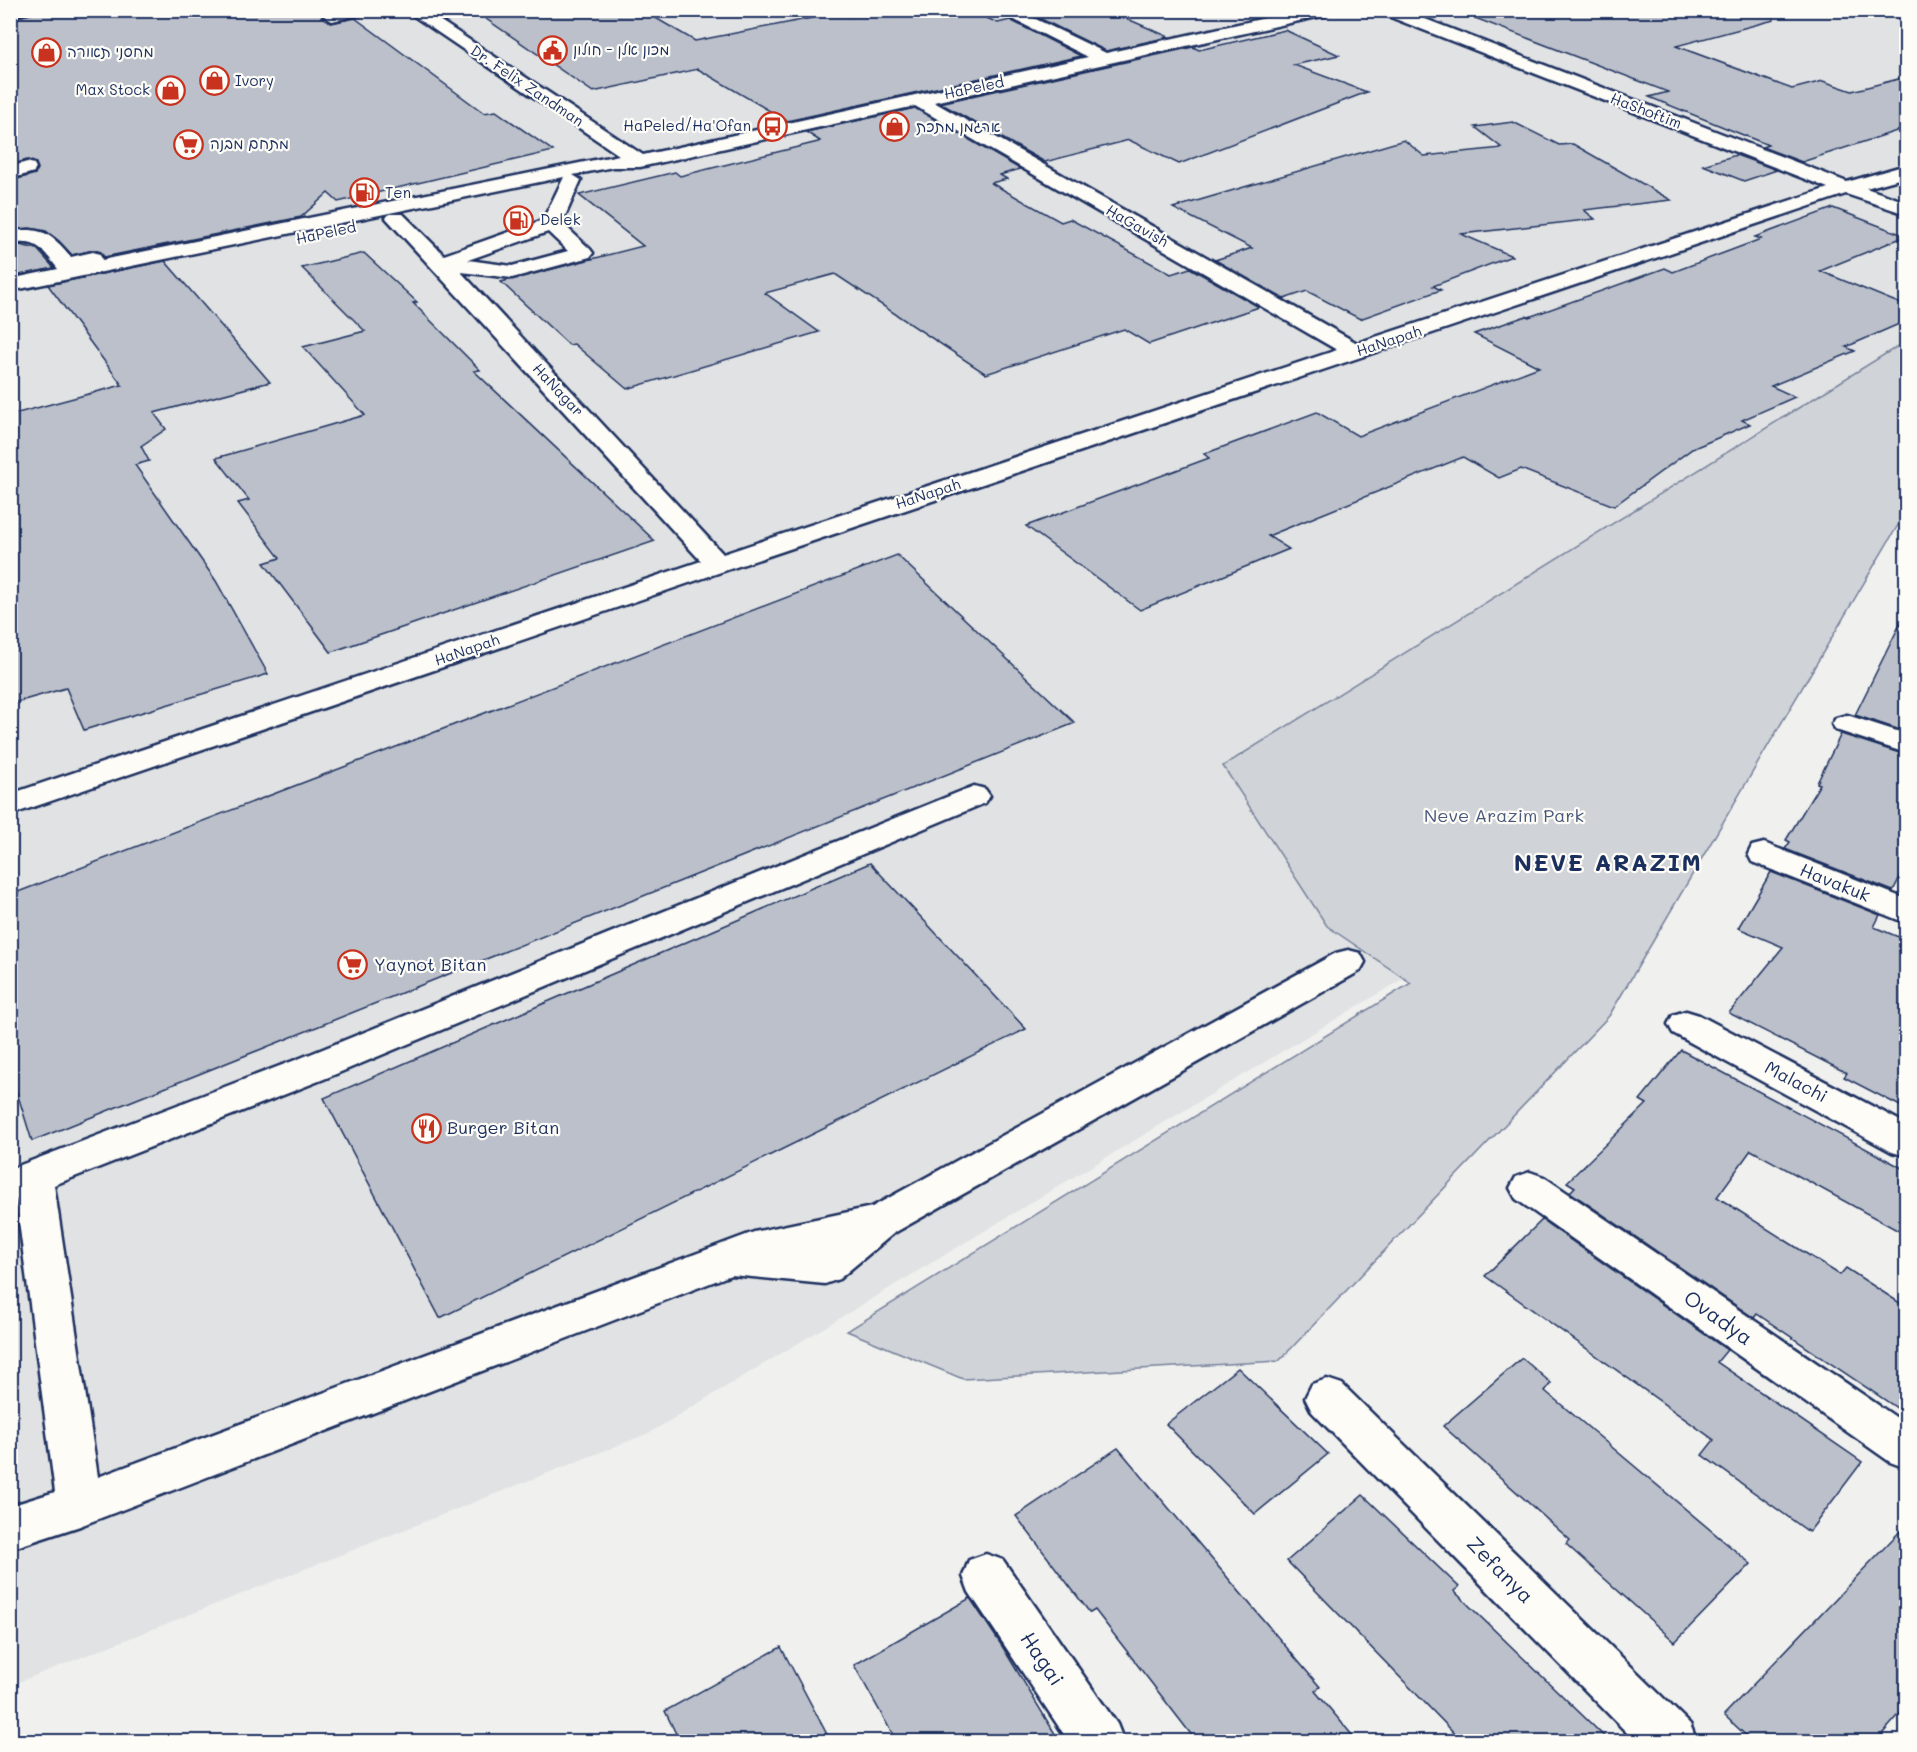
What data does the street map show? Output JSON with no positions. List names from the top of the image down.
{
  "streets": {
    "street": [
      "Dr. Felix Zandman",
      "HaPeled",
      "HaShoftim",
      "HaGavish",
      "HaNapah",
      "HaNagar",
      "Havakuk",
      "Malachi",
      "Ovadya",
      "Zefanya",
      "Hagai"
    ]
  },
  "crossings": [
    ["Dr. Felix Zandman", "HaPeled"],
    ["HaPeled", "HaGavish"],
    ["HaPeled", "HaNagar"],
    ["HaShoftim", "HaNapah"],
    ["HaGavish", "HaNapah"],
    ["HaNapah", "HaNagar"]
  ],
  "districts": ["NEVE ARAZIM"],
  "parks": ["Neve Arazim Park"],
  "places": {
    "public building": ["מכון אלן - חולון"],
    "shop": [
      "מחסני תאורה",
      "Ivory",
      "Max Stock",
      "ארגמן מתכת"
    ],
    "bus stop": ["HaPeled/Ha'Ofan"],
    "supermarket": ["מתחם מבנה", "Yaynot Bitan"],
    "fuel station": ["Ten", "Delek"],
    "restaurant": ["Burger Bitan"]
  }
}
